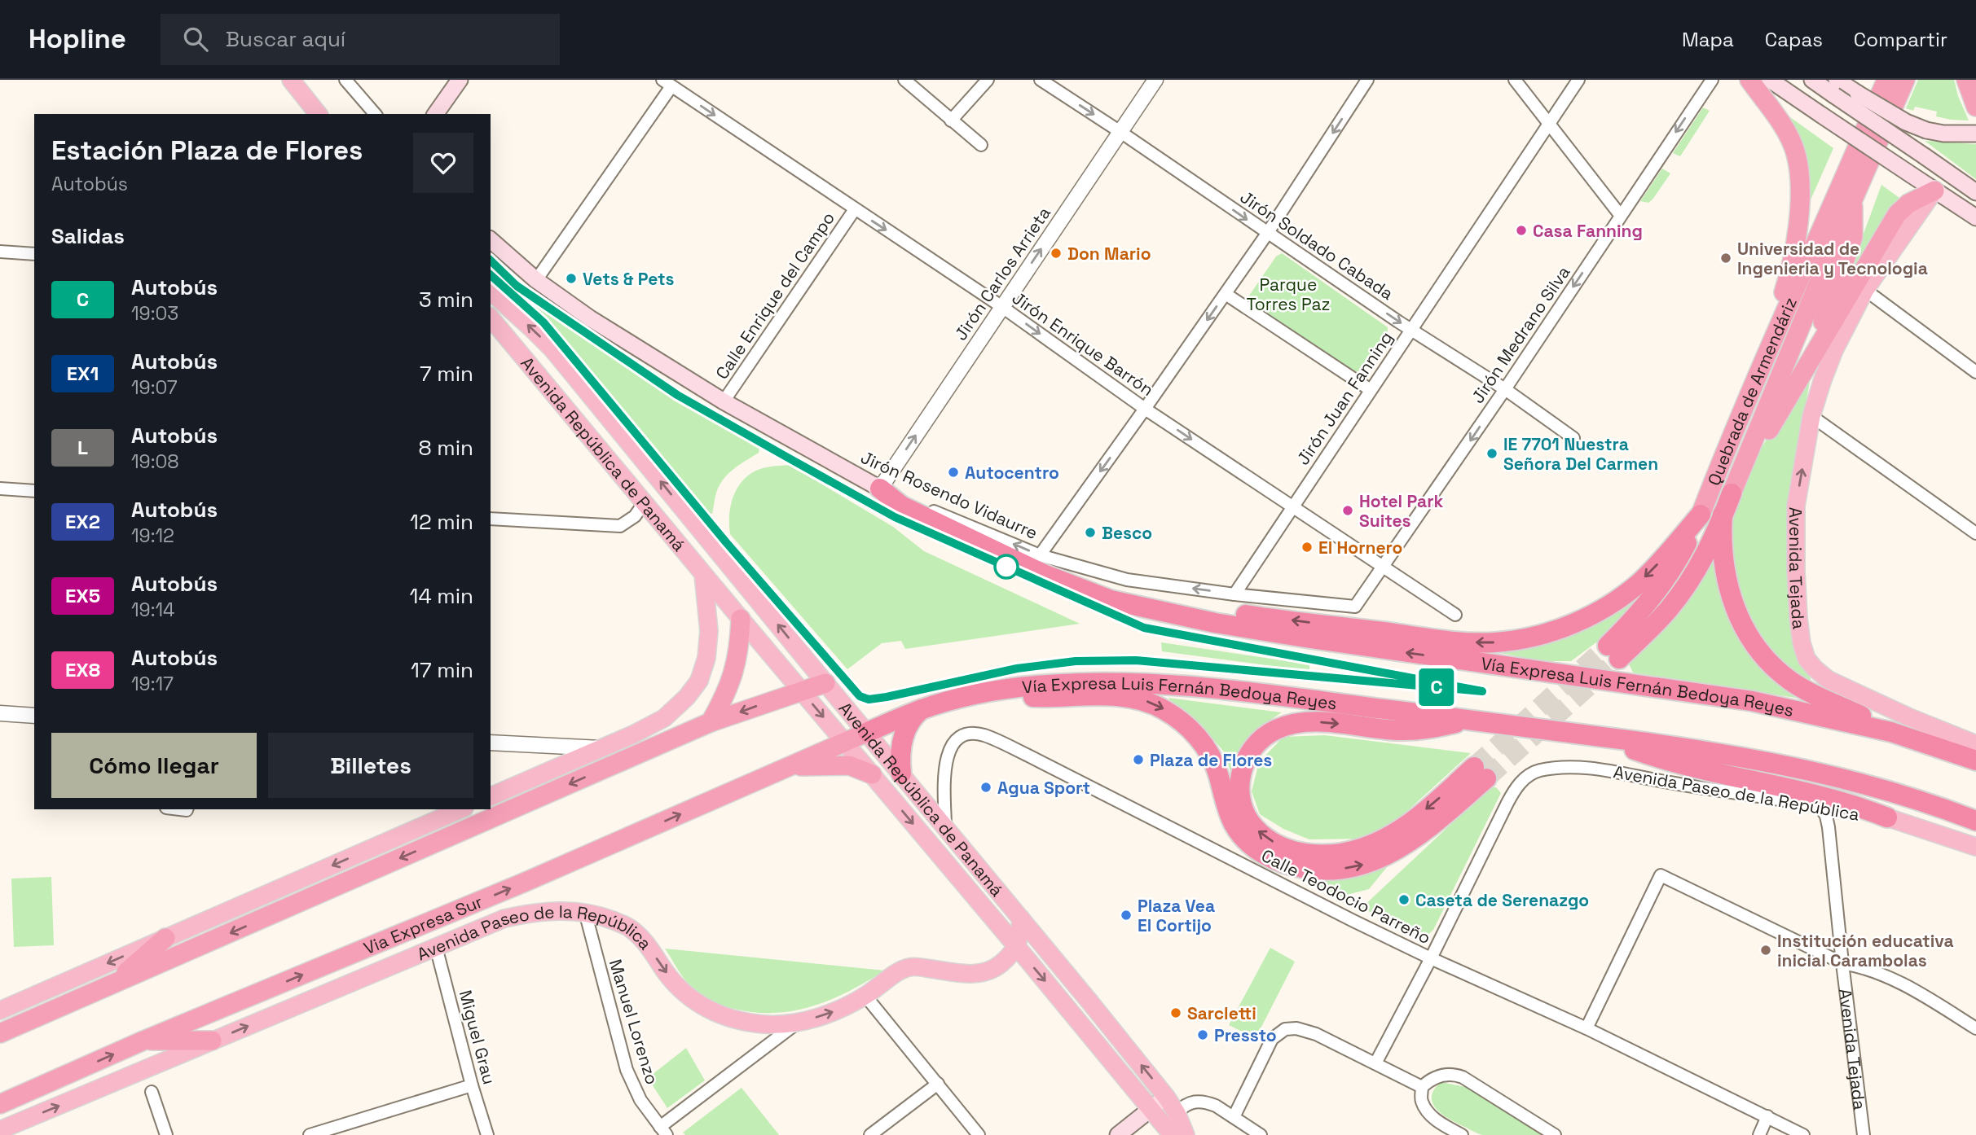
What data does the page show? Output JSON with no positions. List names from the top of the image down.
{
  "streets": {
    "highway": ["Quebrada de Armendáriz", "Vía Expresa Luis Fernán Bedoya Reyes", "Via Expresa Sur"],
    "main road": [
      "Avenida República de Panamá",
      "Jirón Rosendo Vidaurre",
      "Avenida Tejada",
      "Avenida Paseo de la República"
    ],
    "street": [
      "Jirón Soldado Cabada",
      "Jirón Carlos Arrieta",
      "Calle Enrique del Campo",
      "Jirón Medrano Silva",
      "Jirón Enrique Barrón",
      "Jirón Juan Fanning",
      "Calle Teodocio Parreño",
      "Manuel Lorenzo",
      "Miguel Grau"
    ]
  },
  "crossings": [
    ["Jirón Soldado Cabada", "Jirón Carlos Arrieta"],
    ["Jirón Soldado Cabada", "Jirón Medrano Silva"],
    ["Jirón Soldado Cabada", "Jirón Juan Fanning"],
    ["Jirón Carlos Arrieta", "Jirón Enrique Barrón"],
    ["Jirón Carlos Arrieta", "Jirón Rosendo Vidaurre"],
    ["Jirón Carlos Arrieta", "Vía Expresa Luis Fernán Bedoya Reyes"],
    ["Calle Enrique del Campo", "Jirón Enrique Barrón"],
    ["Calle Enrique del Campo", "Jirón Rosendo Vidaurre"],
    ["Jirón Medrano Silva", "Jirón Enrique Barrón"],
    ["Jirón Medrano Silva", "Jirón Rosendo Vidaurre"],
    ["Jirón Enrique Barrón", "Jirón Juan Fanning"],
    ["Jirón Juan Fanning", "Jirón Rosendo Vidaurre"],
    ["Avenida República de Panamá", "Vía Expresa Luis Fernán Bedoya Reyes"],
    ["Avenida República de Panamá", "Avenida Paseo de la República"],
    ["Avenida República de Panamá", "Calle Teodocio Parreño"],
    ["Avenida República de Panamá", "Via Expresa Sur"],
    ["Jirón Rosendo Vidaurre", "Vía Expresa Luis Fernán Bedoya Reyes"],
    ["Avenida Tejada", "Avenida Paseo de la República"],
    ["Vía Expresa Luis Fernán Bedoya Reyes", "Via Expresa Sur"],
    ["Avenida Paseo de la República", "Calle Teodocio Parreño"],
    ["Avenida Paseo de la República", "Manuel Lorenzo"],
    ["Avenida Paseo de la República", "Miguel Grau"]
  ],
  "one_way": [
    "Jirón Carlos Arrieta",
    "Jirón Medrano Silva",
    "Jirón Enrique Barrón",
    "Jirón Rosendo Vidaurre",
    "Avenida Tejada",
    "Avenida Paseo de la República"
  ],
  "parks": ["Parque Torres Paz"],
  "places": [
    "Casa Fanning",
    "Don Mario",
    "Universidad de Ingenieria y Tecnologia",
    "Vets & Pets",
    "IE 7701 Nuestra Señora Del Carmen",
    "Autocentro",
    "Hotel Park Suites",
    "Besco",
    "El Hornero",
    "Plaza de Flores",
    "Agua Sport",
    "Caseta de Serenazgo",
    "Plaza Vea El Cortijo",
    "Institución educativa inicial Carambolas",
    "Sarcletti",
    "Pressto"
  ],
  "lines": ["bus line C"],
  "page": {
    "header": "Hopline",
    "search": "Buscar aquí",
    "nav": ["Mapa", "Capas", "Compartir"],
    "on_map": "C",
    "heading": [
      ["Estación Plaza de Flores", "Autobús"],
      "Salidas"
    ],
    "list": [
      {
        "mark": "C",
        "name": "Autobús",
        "note": "19:03",
        "value": "3 min"
      },
      {
        "mark": "EX1",
        "name": "Autobús",
        "note": "19:07",
        "value": "7 min"
      },
      {
        "mark": "L",
        "name": "Autobús",
        "note": "19:08",
        "value": "8 min"
      },
      {
        "mark": "EX2",
        "name": "Autobús",
        "note": "19:12",
        "value": "12 min"
      },
      {
        "mark": "EX5",
        "name": "Autobús",
        "note": "19:14",
        "value": "14 min"
      },
      {
        "mark": "EX8",
        "name": "Autobús",
        "note": "19:17",
        "value": "17 min"
      }
    ],
    "buttons": ["Cómo llegar", "Billetes"]
  }
}
